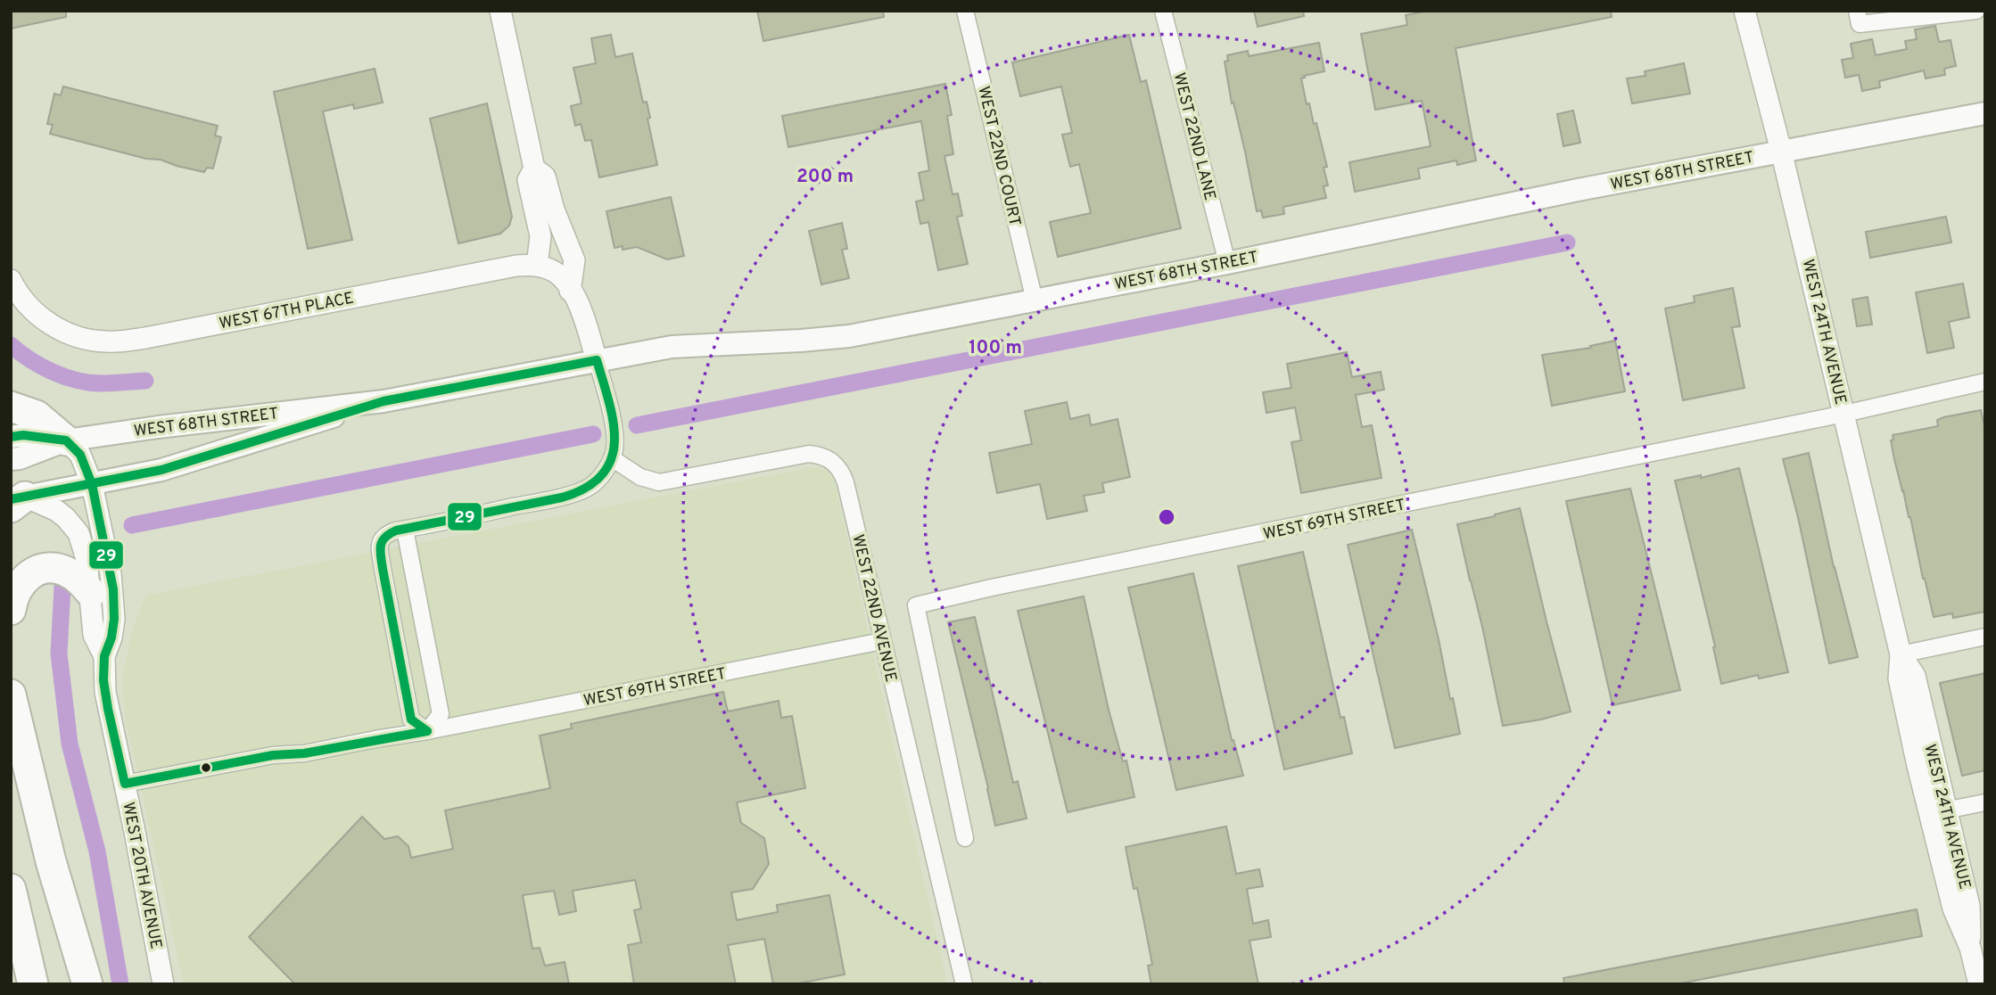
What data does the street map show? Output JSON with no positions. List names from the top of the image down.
{
  "streets": {
    "main road": ["WEST 68TH STREET"],
    "street": [
      "WEST 22ND LANE",
      "WEST 22ND COURT",
      "WEST 67TH PLACE",
      "WEST 24TH AVENUE",
      "WEST 69TH STREET",
      "WEST 22ND AVENUE",
      "WEST 20TH AVENUE"
    ]
  },
  "crossings": [
    ["WEST 22ND LANE", "WEST 68TH STREET"],
    ["WEST 22ND COURT", "WEST 68TH STREET"],
    ["WEST 68TH STREET", "WEST 24TH AVENUE"],
    ["WEST 68TH STREET", "WEST 20TH AVENUE"],
    ["WEST 24TH AVENUE", "WEST 69TH STREET"],
    ["WEST 69TH STREET", "WEST 22ND AVENUE"],
    ["WEST 69TH STREET", "WEST 20TH AVENUE"]
  ],
  "lines": ["transit line 29"],
  "rings": ["200 m", "100 m"]
}
